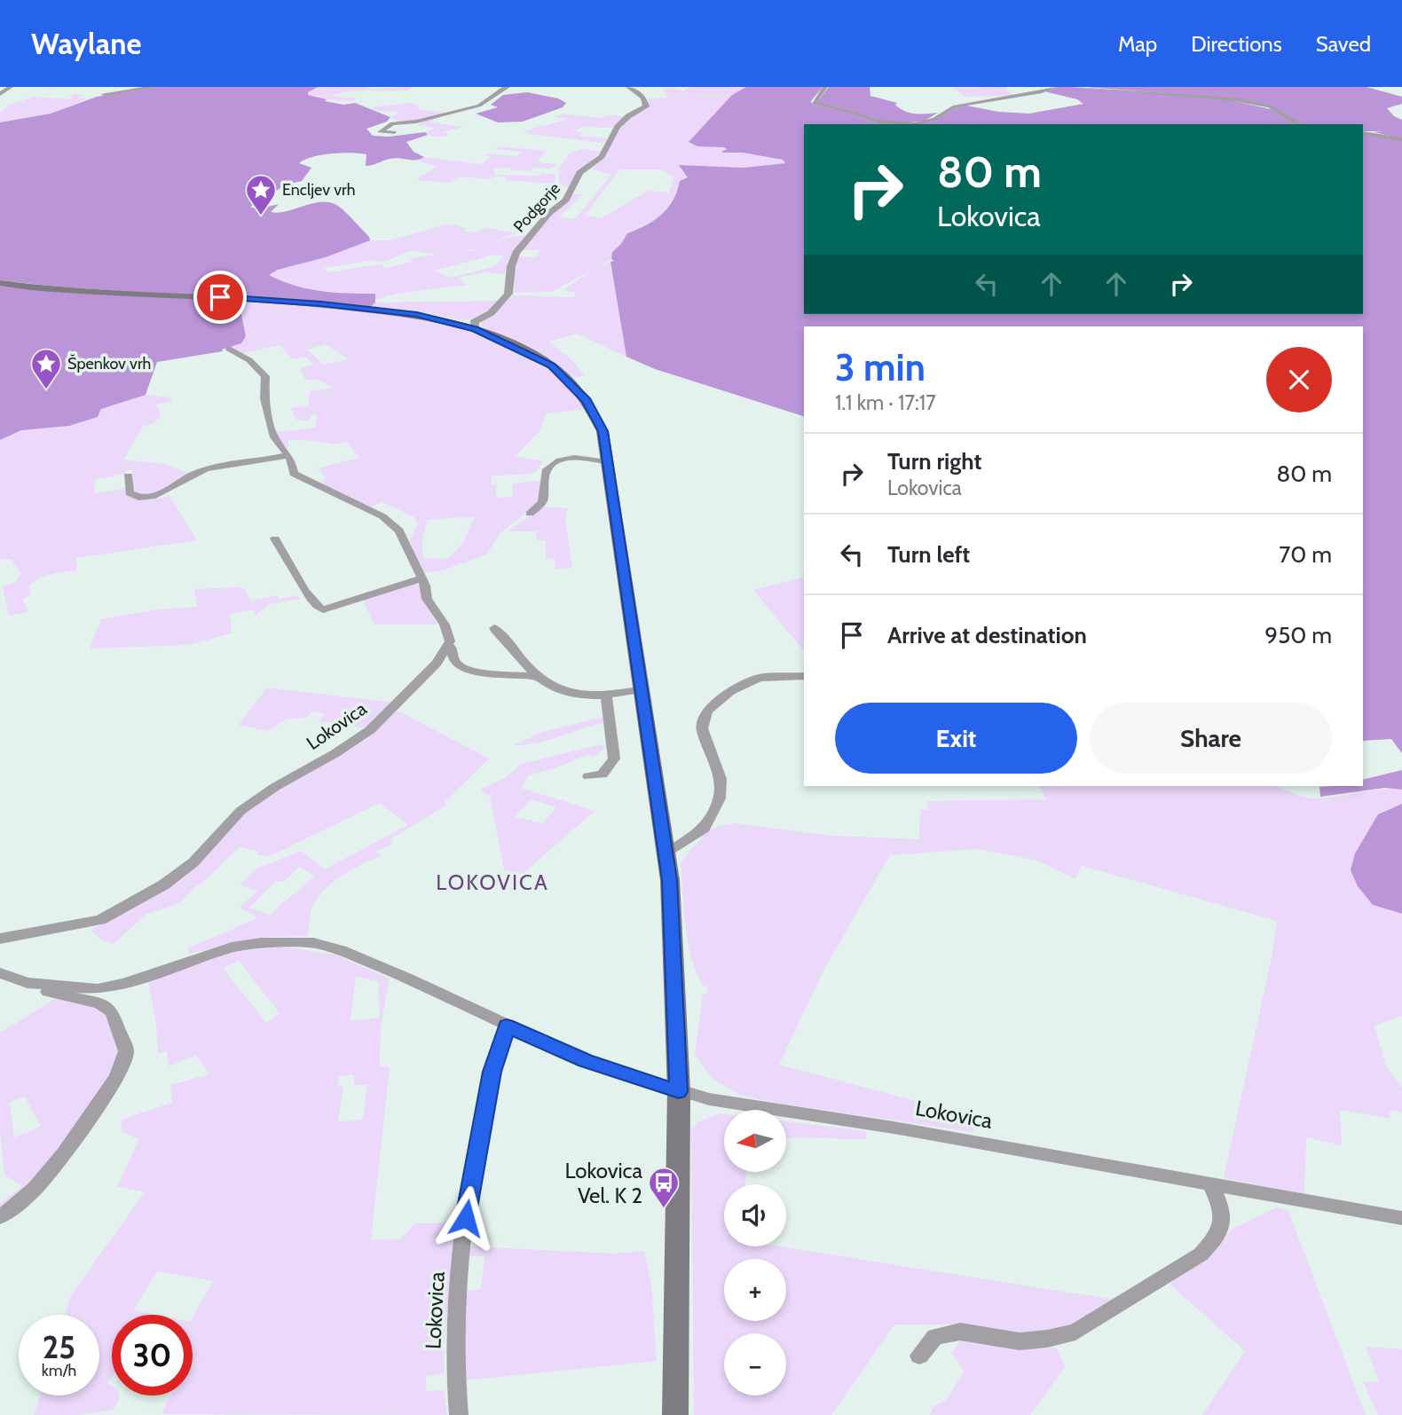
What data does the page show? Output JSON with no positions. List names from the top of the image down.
{
  "streets": {
    "street": ["Podgorje", "Lokovica"]
  },
  "districts": ["LOKOVICA"],
  "places": {
    "place": ["Encljev vrh", "Špenkov vrh"],
    "bus stop": ["Lokovica Vel. K 2"]
  },
  "north": "left",
  "page": {
    "header": "Waylane",
    "nav": ["Map", "Directions", "Saved"],
    "turn": ["80 m", "Lokovica"],
    "heading": ["3 min", "1.1 km · 17:17"],
    "list": [
      {
        "name": "Turn right",
        "note": "Lokovica",
        "value": "80 m"
      },
      {
        "name": "Turn left",
        "value": "70 m"
      },
      {
        "name": "Arrive at destination",
        "value": "950 m"
      }
    ],
    "buttons": ["Exit", "Share"],
    "map_buttons": ["+", "−"],
    "speed": "25 km/h",
    "limit": "30"
  }
}
